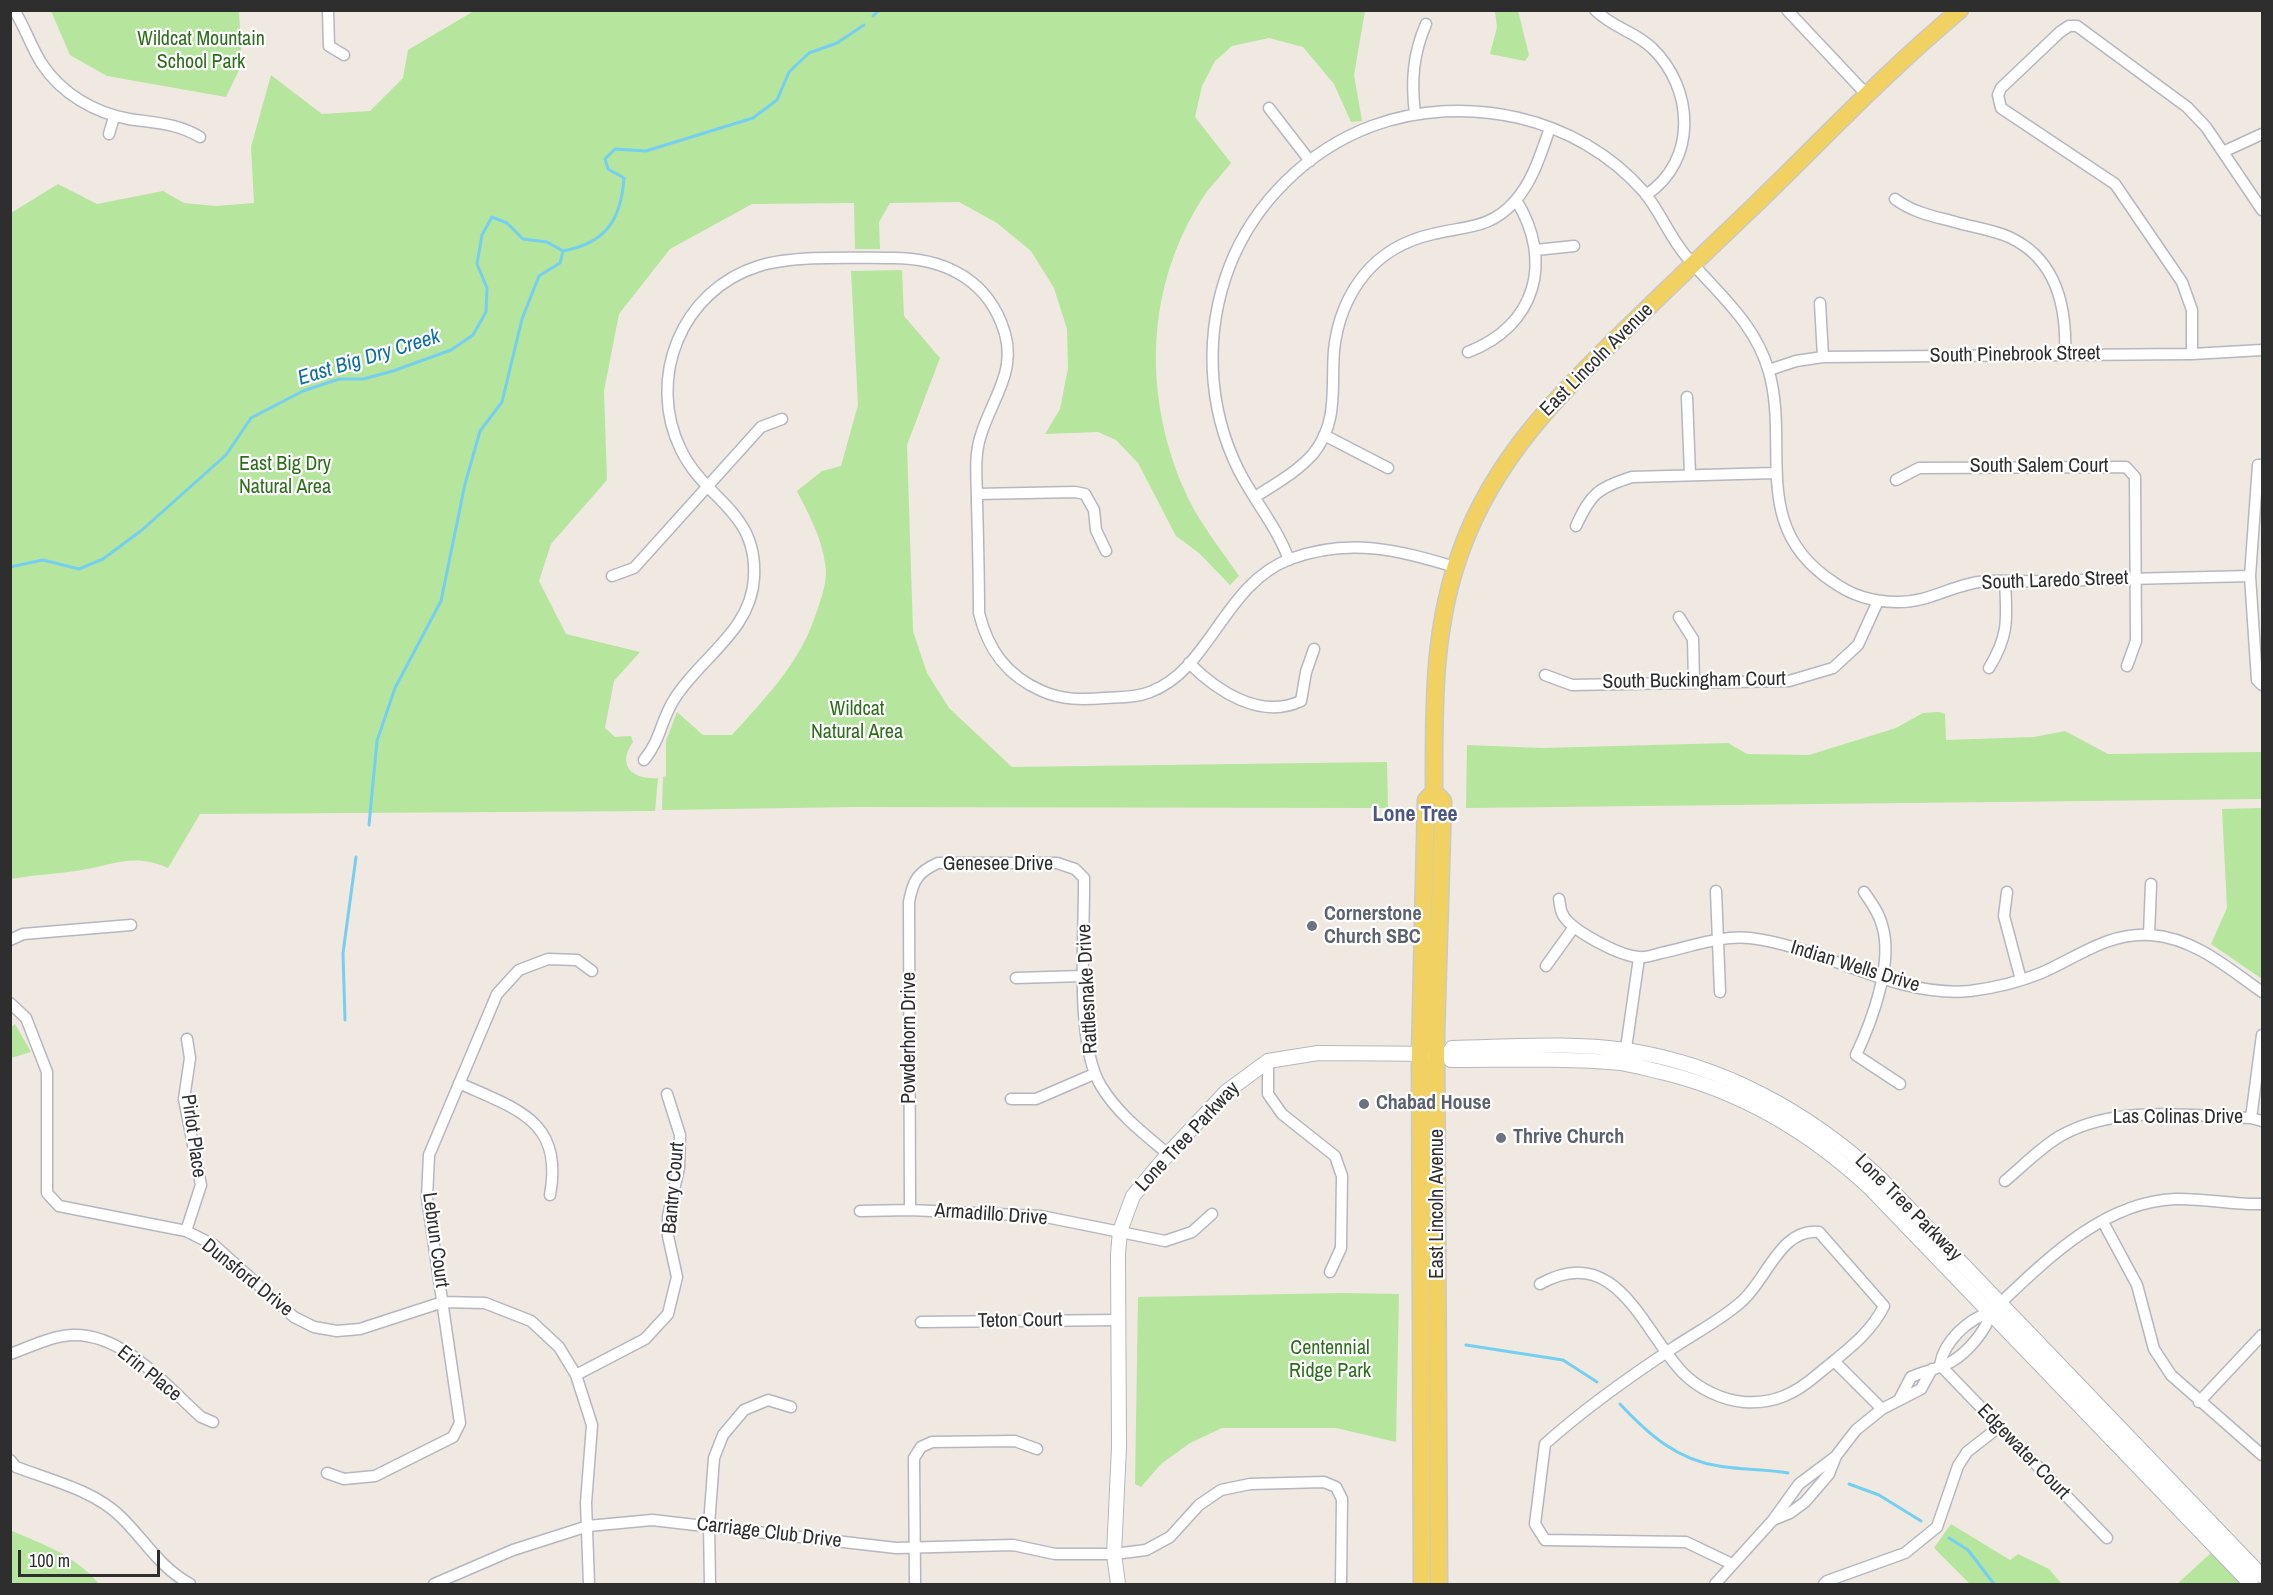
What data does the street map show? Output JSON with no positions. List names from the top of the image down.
{
  "streets": {
    "main road": ["East Lincoln Avenue"],
    "street": [
      "South Pinebrook Street",
      "South Salem Court",
      "South Laredo Street",
      "South Buckingham Court",
      "Genesee Drive",
      "Indian Wells Drive",
      "Rattlesnake Drive",
      "Powderhorn Drive",
      "Las Colinas Drive",
      "Pirlot Place",
      "Lone Tree Parkway",
      "Bantry Court",
      "Armadillo Drive",
      "Lebrun Court",
      "Dunsford Drive",
      "Teton Court",
      "Erin Place",
      "Edgewater Court",
      "Carriage Club Drive"
    ]
  },
  "crossings": [
    ["South Pinebrook Street", "South Laredo Street"],
    ["East Lincoln Avenue", "South Laredo Street"],
    ["East Lincoln Avenue", "Lone Tree Parkway"],
    ["South Salem Court", "South Laredo Street"],
    ["South Laredo Street", "South Buckingham Court"],
    ["Genesee Drive", "Rattlesnake Drive"],
    ["Genesee Drive", "Powderhorn Drive"],
    ["Rattlesnake Drive", "Lone Tree Parkway"],
    ["Powderhorn Drive", "Armadillo Drive"],
    ["Pirlot Place", "Dunsford Drive"],
    ["Lone Tree Parkway", "Armadillo Drive"],
    ["Lone Tree Parkway", "Teton Court"],
    ["Lone Tree Parkway", "Carriage Club Drive"],
    ["Bantry Court", "Dunsford Drive"],
    ["Lebrun Court", "Dunsford Drive"],
    ["Dunsford Drive", "Carriage Club Drive"]
  ],
  "districts": ["Lone Tree"],
  "water": ["East Big Dry Creek"],
  "parks": [
    "Wildcat Mountain School Park",
    "East Big Dry Natural Area",
    "Wildcat Natural Area",
    "Centennial Ridge Park"
  ],
  "places": ["Cornerstone Church SBC", "Chabad House", "Thrive Church"],
  "scale_bar": "100 m"
}
